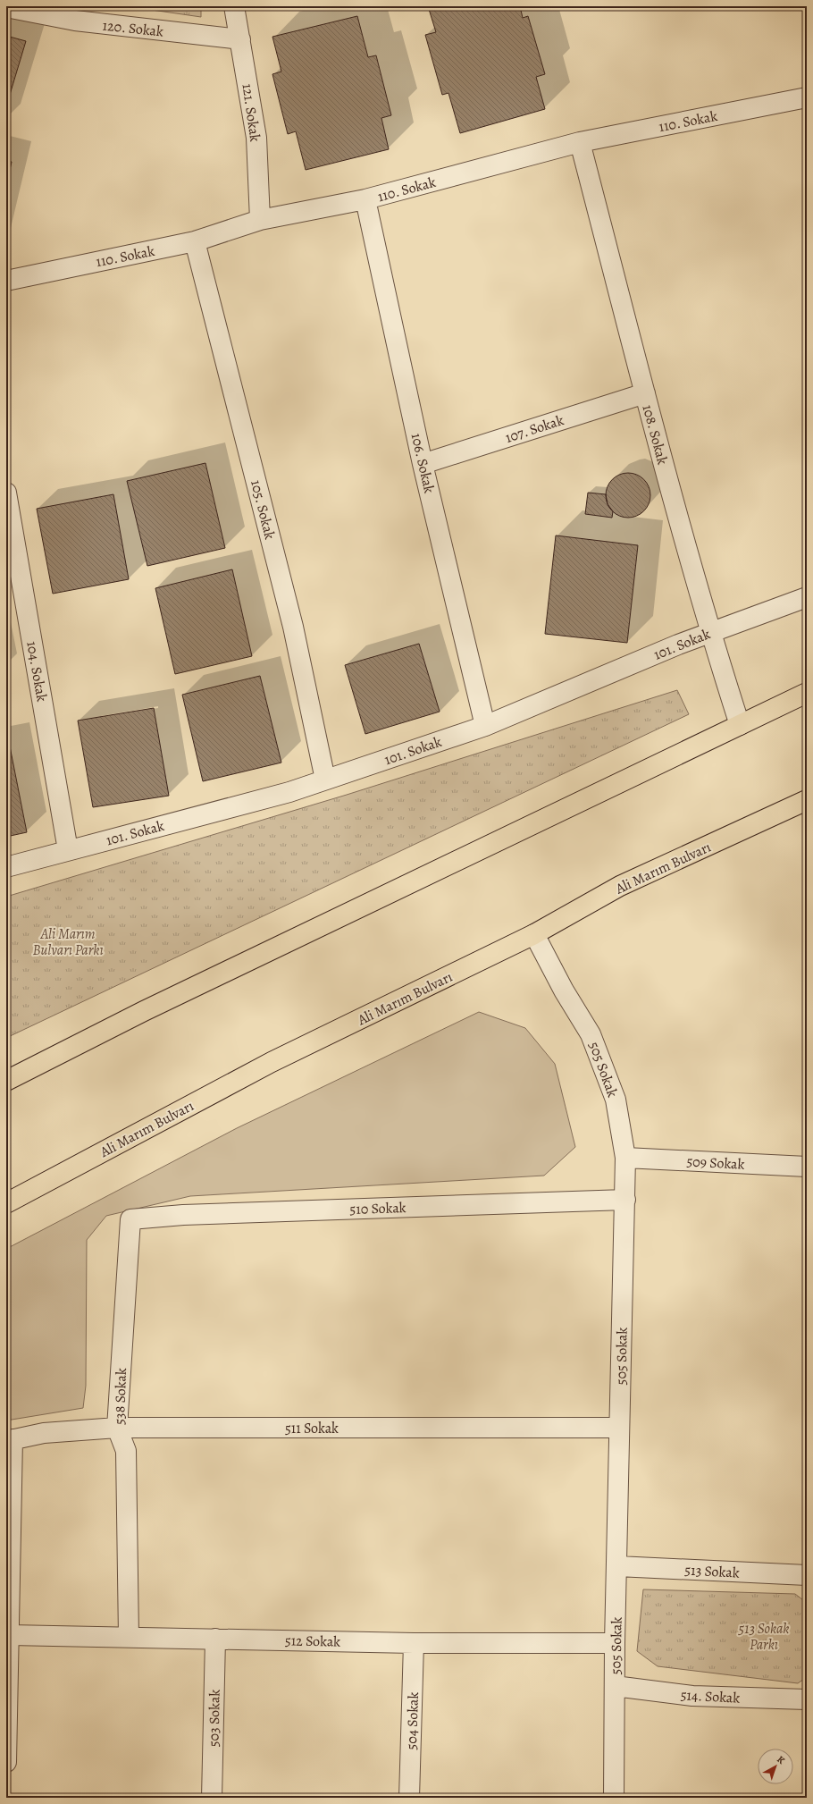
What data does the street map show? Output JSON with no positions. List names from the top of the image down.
{
  "streets": {
    "main road": ["Ali Marım Bulvarı"],
    "street": [
      "120. Sokak",
      "121. Sokak",
      "110. Sokak",
      "107. Sokak",
      "108. Sokak",
      "106. Sokak",
      "105. Sokak",
      "101. Sokak",
      "104. Sokak",
      "505 Sokak",
      "509 Sokak",
      "510 Sokak",
      "538 Sokak",
      "511 Sokak",
      "513 Sokak",
      "512 Sokak",
      "514. Sokak",
      "503 Sokak",
      "504 Sokak"
    ]
  },
  "crossings": [
    ["120. Sokak", "121. Sokak"],
    ["121. Sokak", "110. Sokak"],
    ["110. Sokak", "108. Sokak"],
    ["110. Sokak", "106. Sokak"],
    ["110. Sokak", "105. Sokak"],
    ["107. Sokak", "108. Sokak"],
    ["107. Sokak", "106. Sokak"],
    ["108. Sokak", "101. Sokak"],
    ["106. Sokak", "101. Sokak"],
    ["105. Sokak", "101. Sokak"],
    ["101. Sokak", "104. Sokak"],
    ["Ali Marım Bulvarı", "505 Sokak"],
    ["505 Sokak", "509 Sokak"],
    ["505 Sokak", "510 Sokak"],
    ["505 Sokak", "511 Sokak"],
    ["505 Sokak", "513 Sokak"],
    ["505 Sokak", "512 Sokak"],
    ["505 Sokak", "514. Sokak"],
    ["510 Sokak", "538 Sokak"],
    ["538 Sokak", "511 Sokak"],
    ["538 Sokak", "512 Sokak"],
    ["512 Sokak", "503 Sokak"],
    ["512 Sokak", "504 Sokak"]
  ],
  "parks": ["Ali Marım Bulvarı Parkı", "513 Sokak Parkı"],
  "north": "top right"
}
